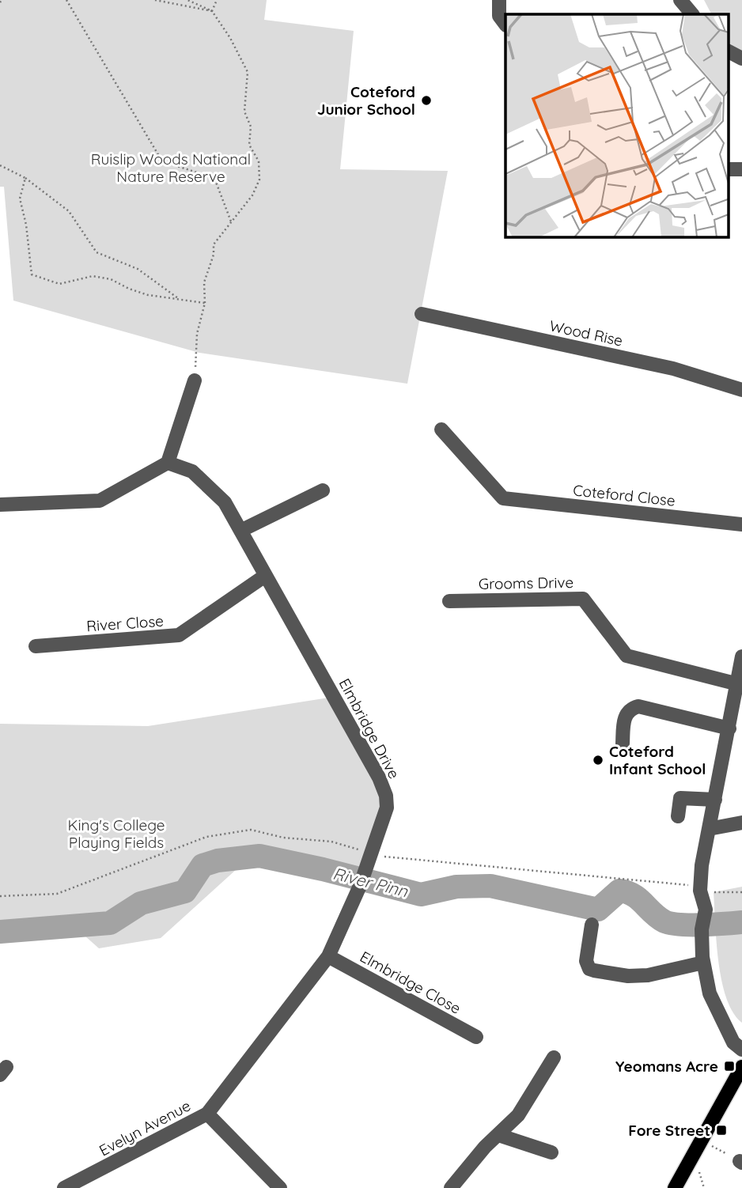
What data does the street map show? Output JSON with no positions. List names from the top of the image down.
{
  "streets": {
    "street": [
      "Wood Rise",
      "Coteford Close",
      "Grooms Drive",
      "River Close",
      "Elmbridge Drive",
      "Elmbridge Close",
      "Evelyn Avenue"
    ]
  },
  "crossings": [
    ["River Close", "Elmbridge Drive"],
    ["Elmbridge Drive", "Elmbridge Close"],
    ["Elmbridge Drive", "Evelyn Avenue"]
  ],
  "water": ["River Pinn"],
  "parks": ["Ruislip Woods National Nature Reserve", "King's College Playing Fields"],
  "places": {
    "other": ["Coteford Junior School", "Coteford Infant School"],
    "transit": ["Yeomans Acre", "Fore Street"]
  }
}
